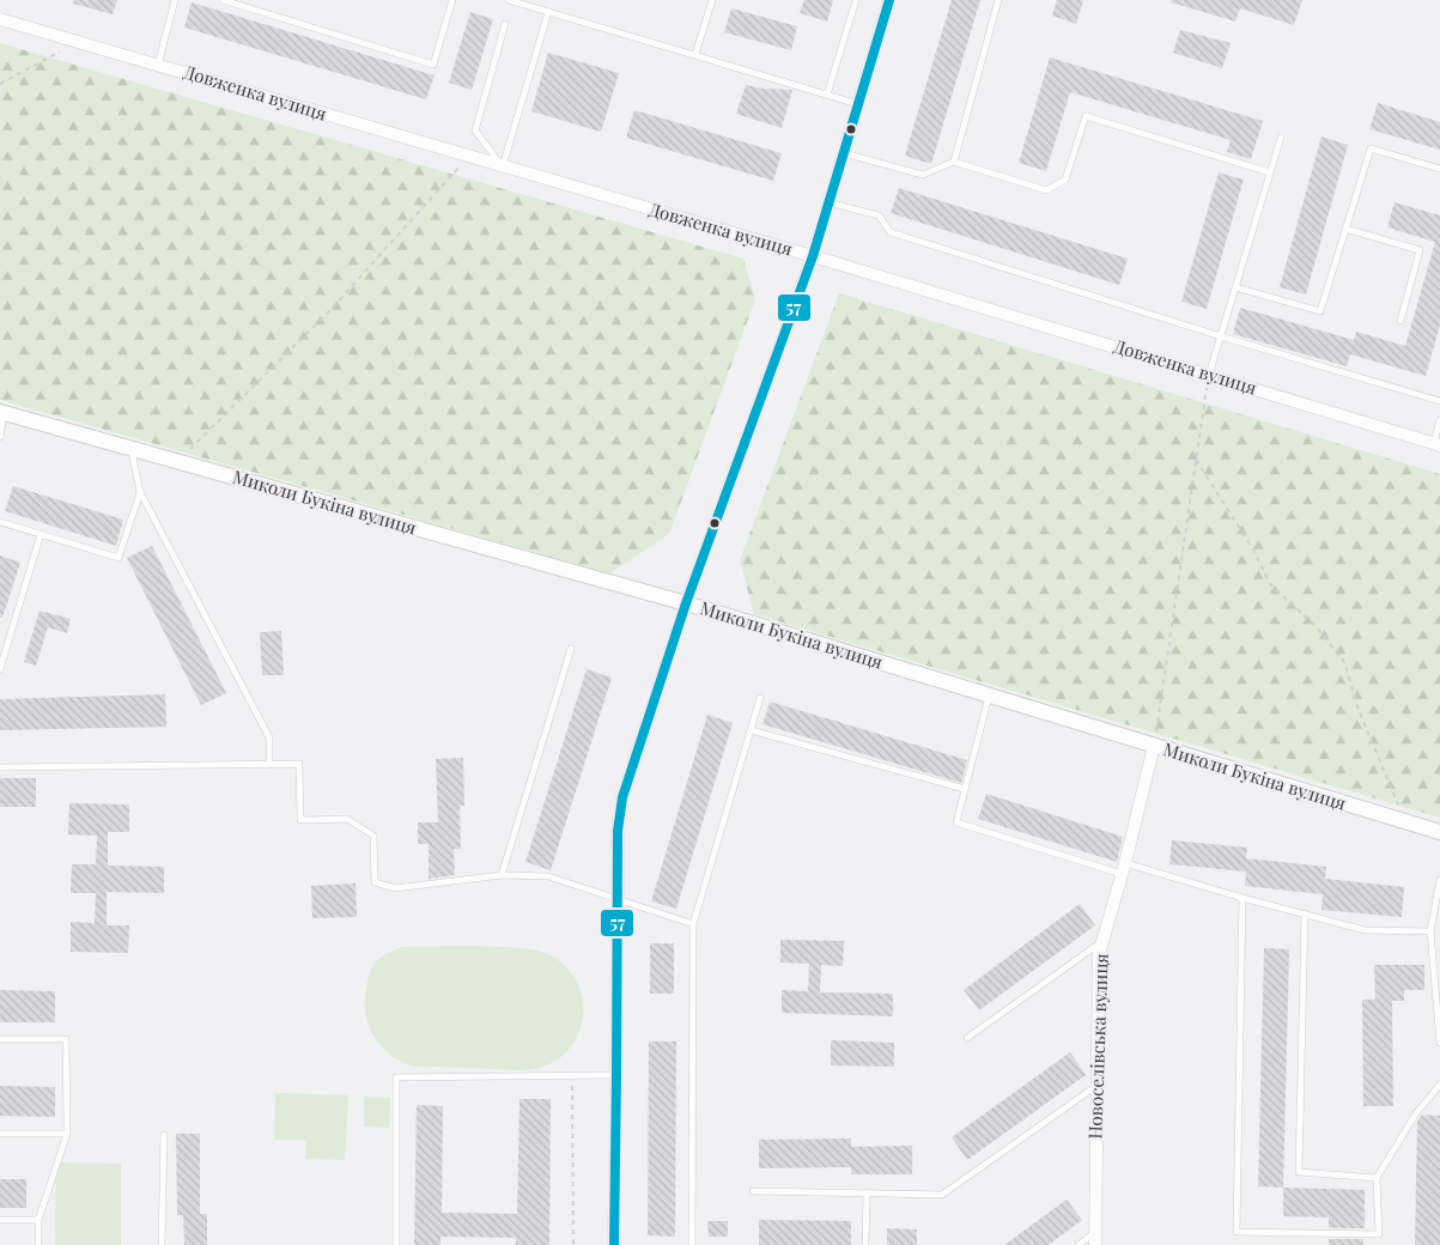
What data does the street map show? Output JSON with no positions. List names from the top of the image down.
{
  "streets": {
    "street": ["Довженка вулиця", "Миколи Букіна вулиця", "Новоселівська вулиця"]
  },
  "crossings": [
    ["Миколи Букіна вулиця", "Новоселівська вулиця"]
  ],
  "lines": ["transit line 57"]
}
